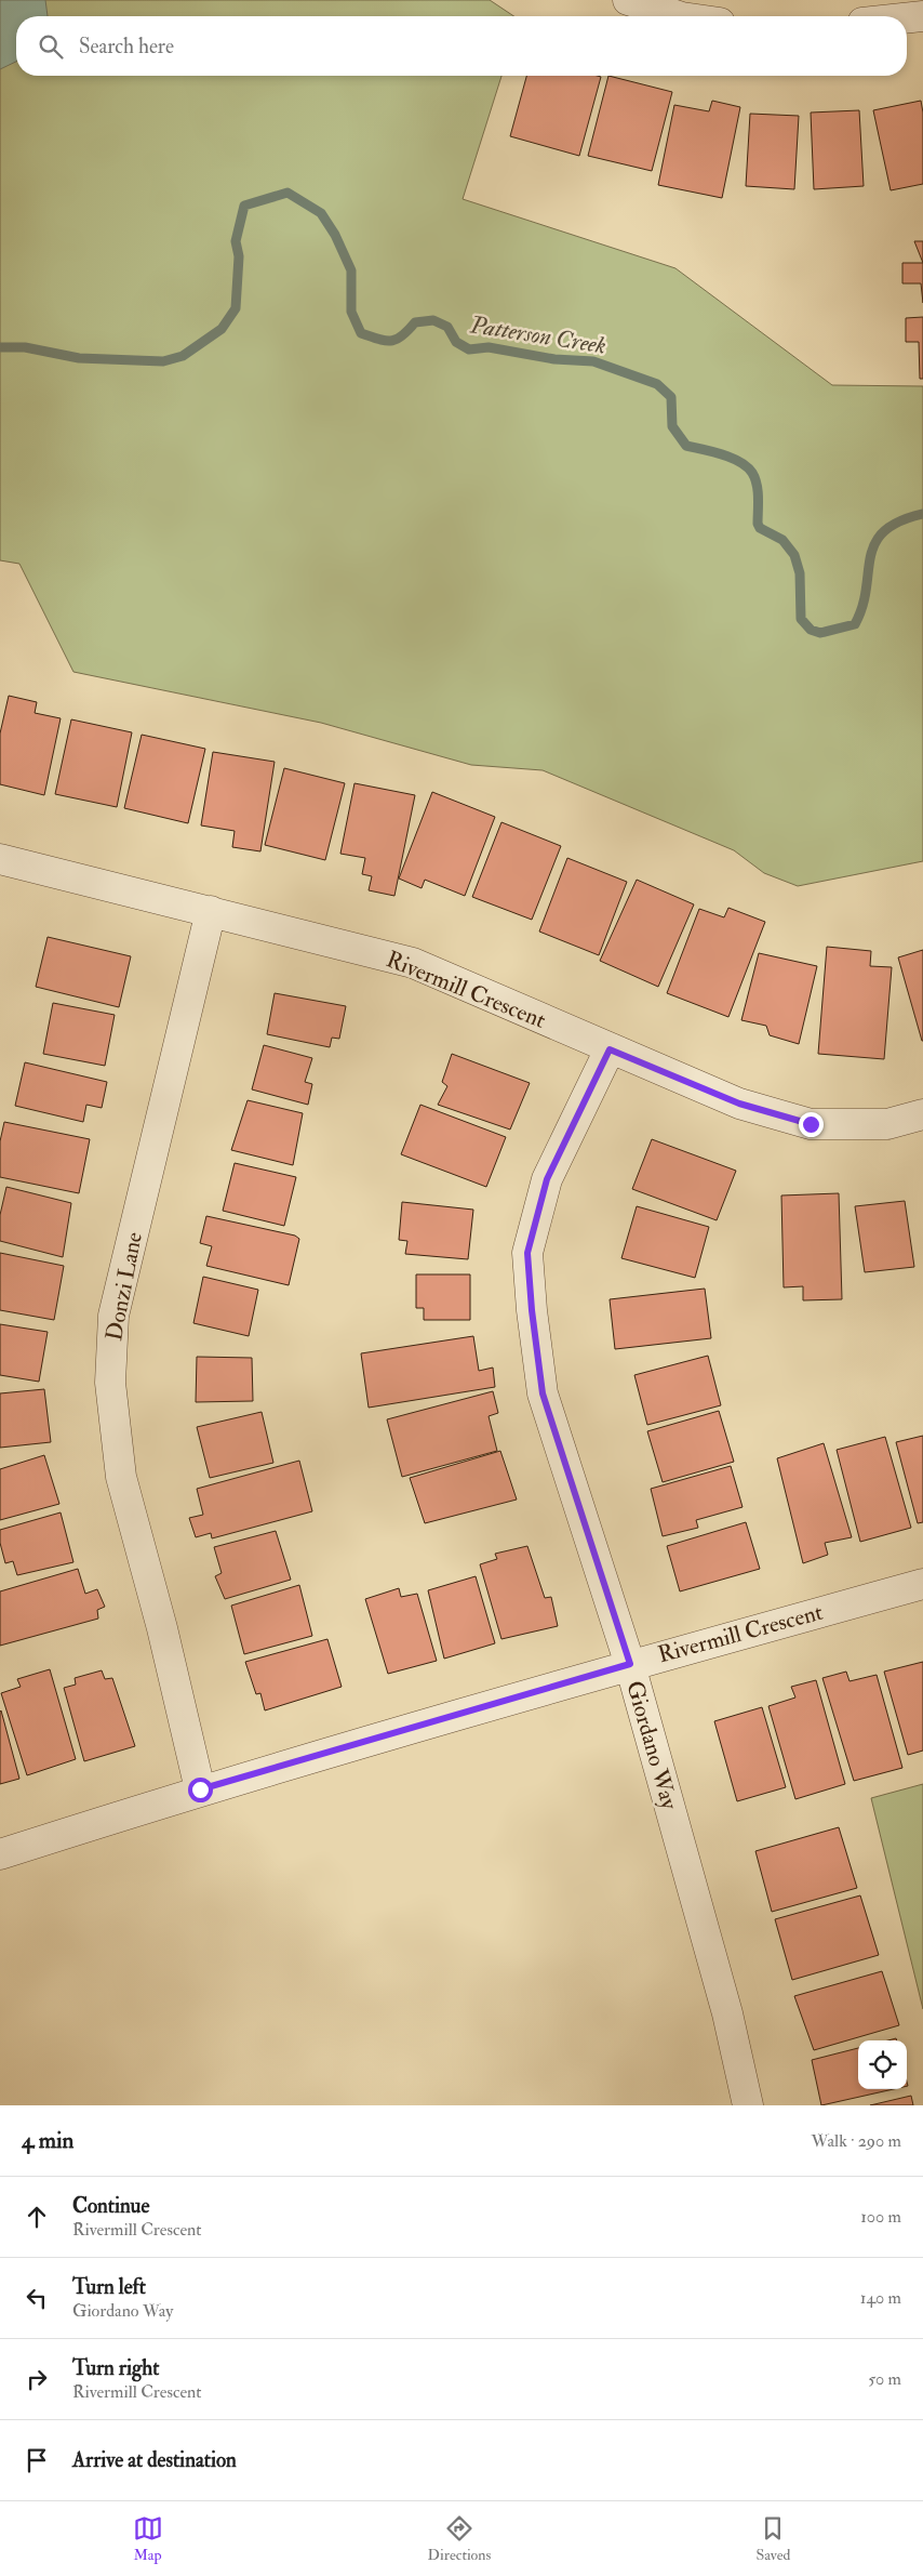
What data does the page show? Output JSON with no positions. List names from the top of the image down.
{
  "streets": {
    "street": ["Rivermill Crescent", "Donzi Lane", "Giordano Way"]
  },
  "crossings": [
    ["Rivermill Crescent", "Donzi Lane"],
    ["Rivermill Crescent", "Giordano Way"]
  ],
  "water": ["Patterson Creek"],
  "page": {
    "search": "Search here",
    "heading": ["4 min", "Walk · 290 m"],
    "list": [
      ["Continue", "Rivermill Crescent", "100 m"],
      ["Turn left", "Giordano Way", "140 m"],
      ["Turn right", "Rivermill Crescent", "50 m"],
      "Arrive at destination"
    ],
    "nav": ["Map", "Directions", "Saved"]
  }
}
